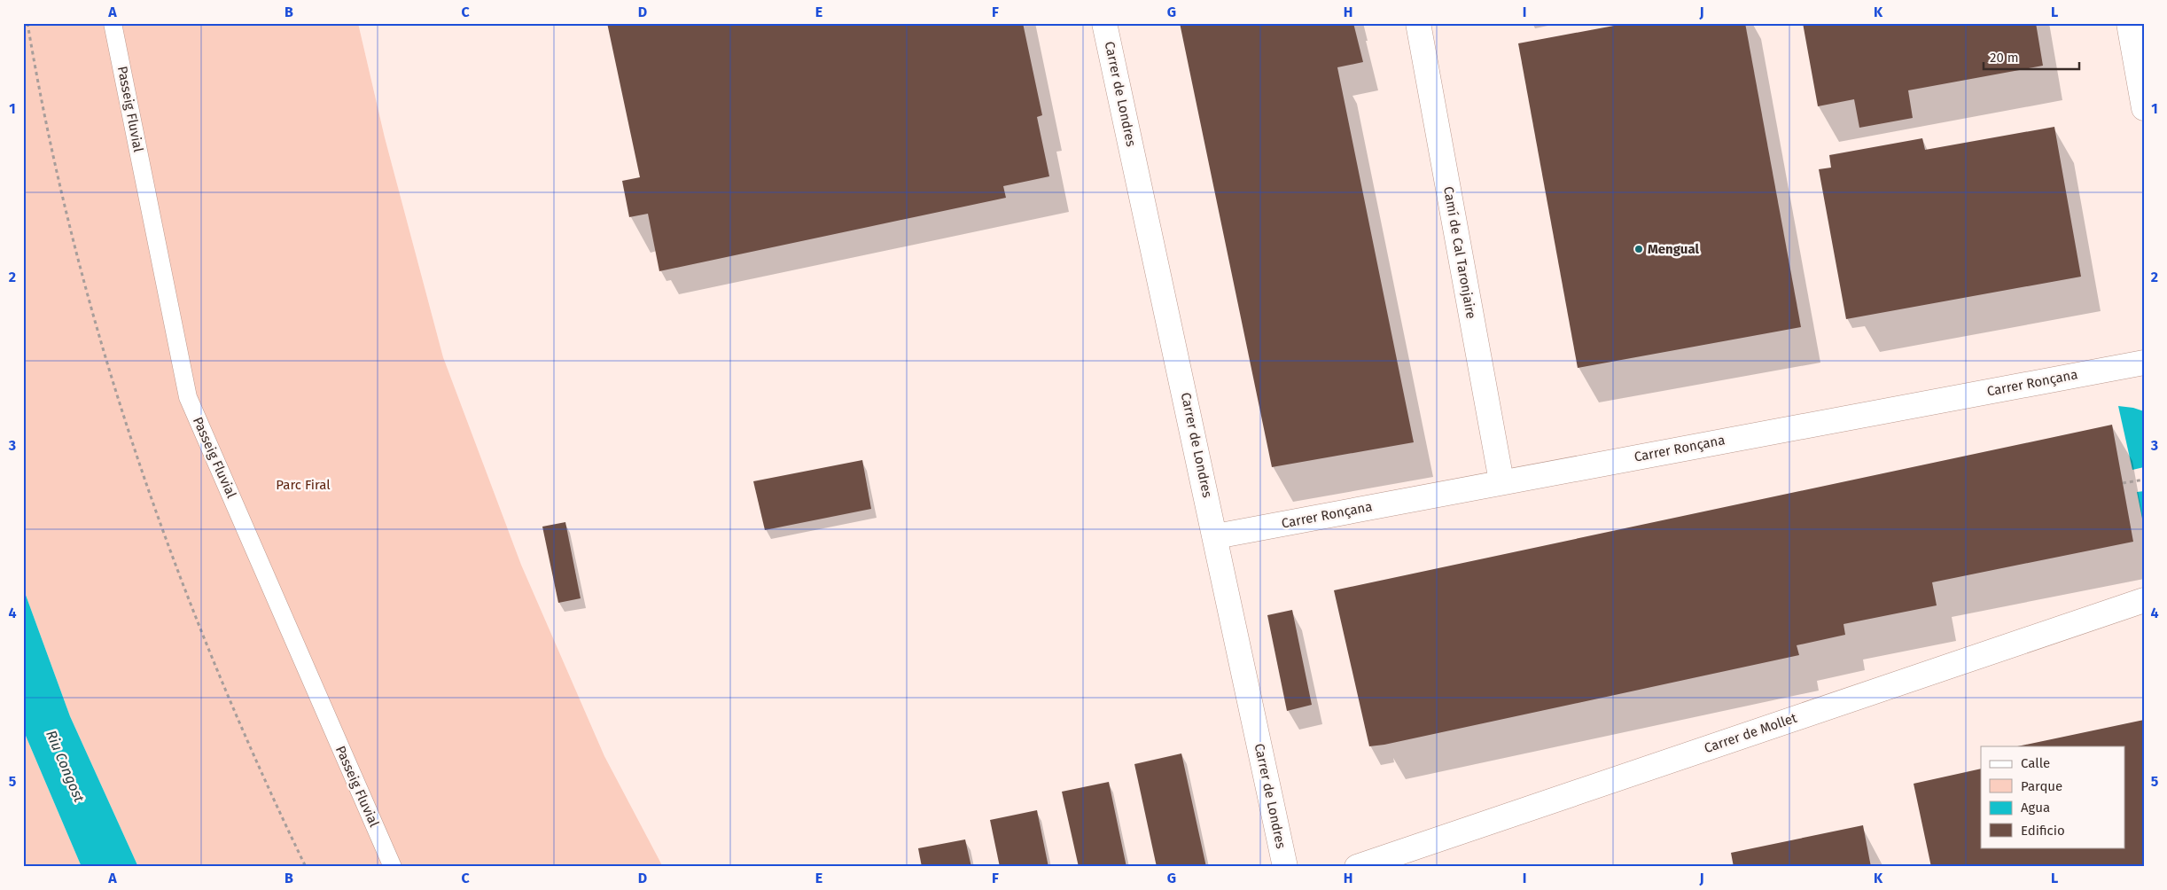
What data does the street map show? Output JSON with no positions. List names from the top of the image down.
{
  "streets": {
    "street": [
      "Carrer de Londres",
      "Camí de Cal Taronjaire",
      "Carrer Ronçana",
      "Carrer de Mollet"
    ],
    "lane": ["Passeig Fluvial"]
  },
  "crossings": [
    ["Carrer de Londres", "Carrer Ronçana"],
    ["Camí de Cal Taronjaire", "Carrer Ronçana"]
  ],
  "water": ["Riu Congost"],
  "parks": ["Parc Firal"],
  "places": ["Mengual"],
  "legend": [
    "Calle",
    "Parque",
    "Agua",
    "Edificio"
  ],
  "scale_bar": "20 m",
  "grid": {
    "columns": [
      "A",
      "B",
      "C",
      "D",
      "E",
      "F",
      "G",
      "H",
      "I",
      "J",
      "K",
      "L"
    ],
    "rows": [
      "1",
      "2",
      "3",
      "4",
      "5"
    ]
  }
}
